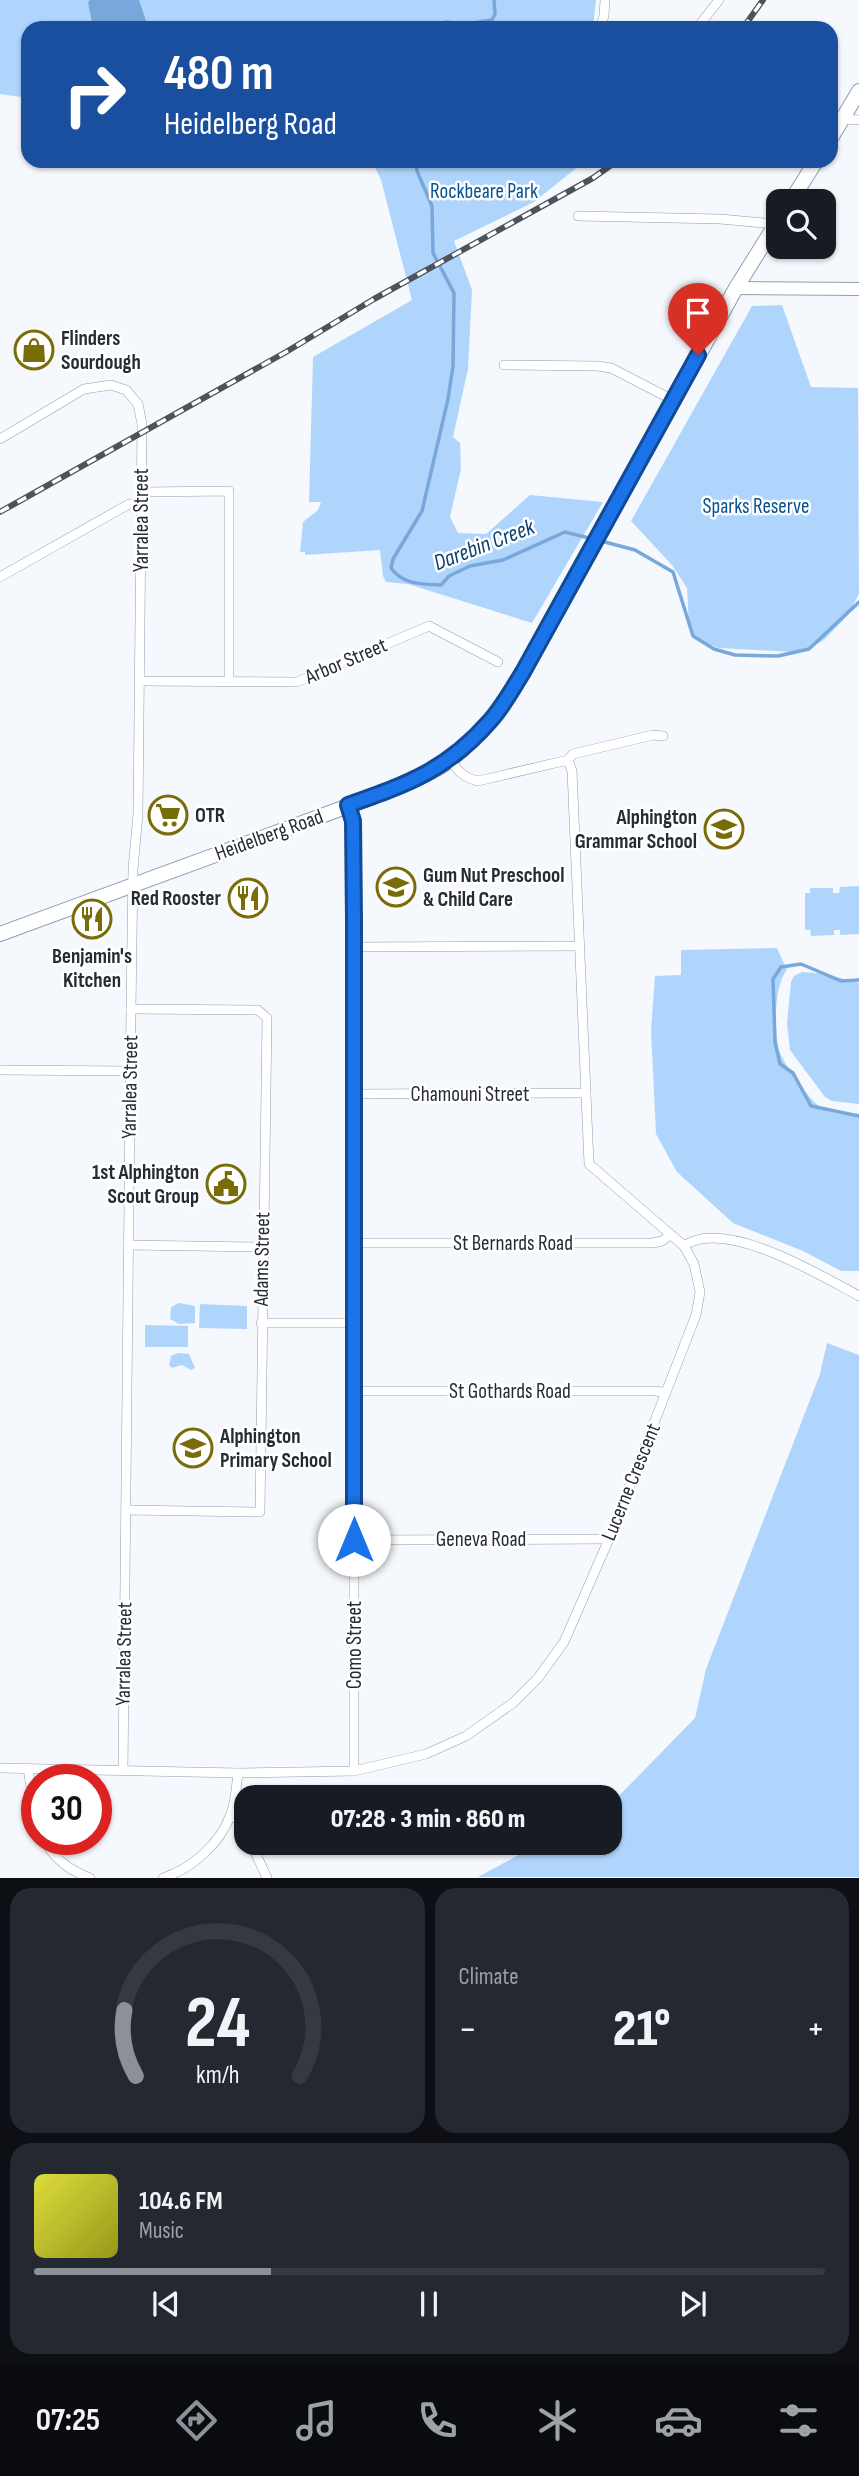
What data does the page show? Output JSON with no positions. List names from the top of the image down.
{
  "streets": {
    "main road": ["Heidelberg Road"],
    "street": [
      "Yarralea Street",
      "Arbor Street",
      "Chamouni Street",
      "St Bernards Road",
      "Adams Street",
      "St Gothards Road",
      "Lucerne Crescent",
      "Geneva Road",
      "Como Street"
    ]
  },
  "crossings": [
    ["Yarralea Street", "Arbor Street"],
    ["Yarralea Street", "Heidelberg Road"],
    ["Yarralea Street", "Adams Street"],
    ["Yarralea Street", "Lucerne Crescent"],
    ["Heidelberg Road", "Como Street"],
    ["Chamouni Street", "Lucerne Crescent"],
    ["Chamouni Street", "Como Street"],
    ["St Bernards Road", "Lucerne Crescent"],
    ["St Bernards Road", "Como Street"],
    ["St Gothards Road", "Lucerne Crescent"],
    ["St Gothards Road", "Como Street"],
    ["Lucerne Crescent", "Geneva Road"],
    ["Lucerne Crescent", "Como Street"],
    ["Geneva Road", "Como Street"]
  ],
  "water": ["Darebin Creek"],
  "parks": ["Rockbeare Park", "Sparks Reserve"],
  "places": {
    "shop": ["Flinders Sourdough"],
    "supermarket": ["OTR"],
    "school or university": ["Alphington Grammar School", "Gum Nut Preschool & Child Care", "Alphington Primary School"],
    "restaurant": ["Red Rooster", "Benjamin's Kitchen"],
    "public building": ["1st Alphington Scout Group"]
  },
  "page": {
    "turn": ["480 m", "Heidelberg Road"],
    "limit": "30",
    "trip": "07:28 · 3 min · 860 m",
    "tile": "Climate",
    "heat": ["−", "21°", "+"],
    "song": ["104.6 FM", "Music"],
    "tabs": "07:25",
    "gauge": ["24", "km/h"]
  }
}
